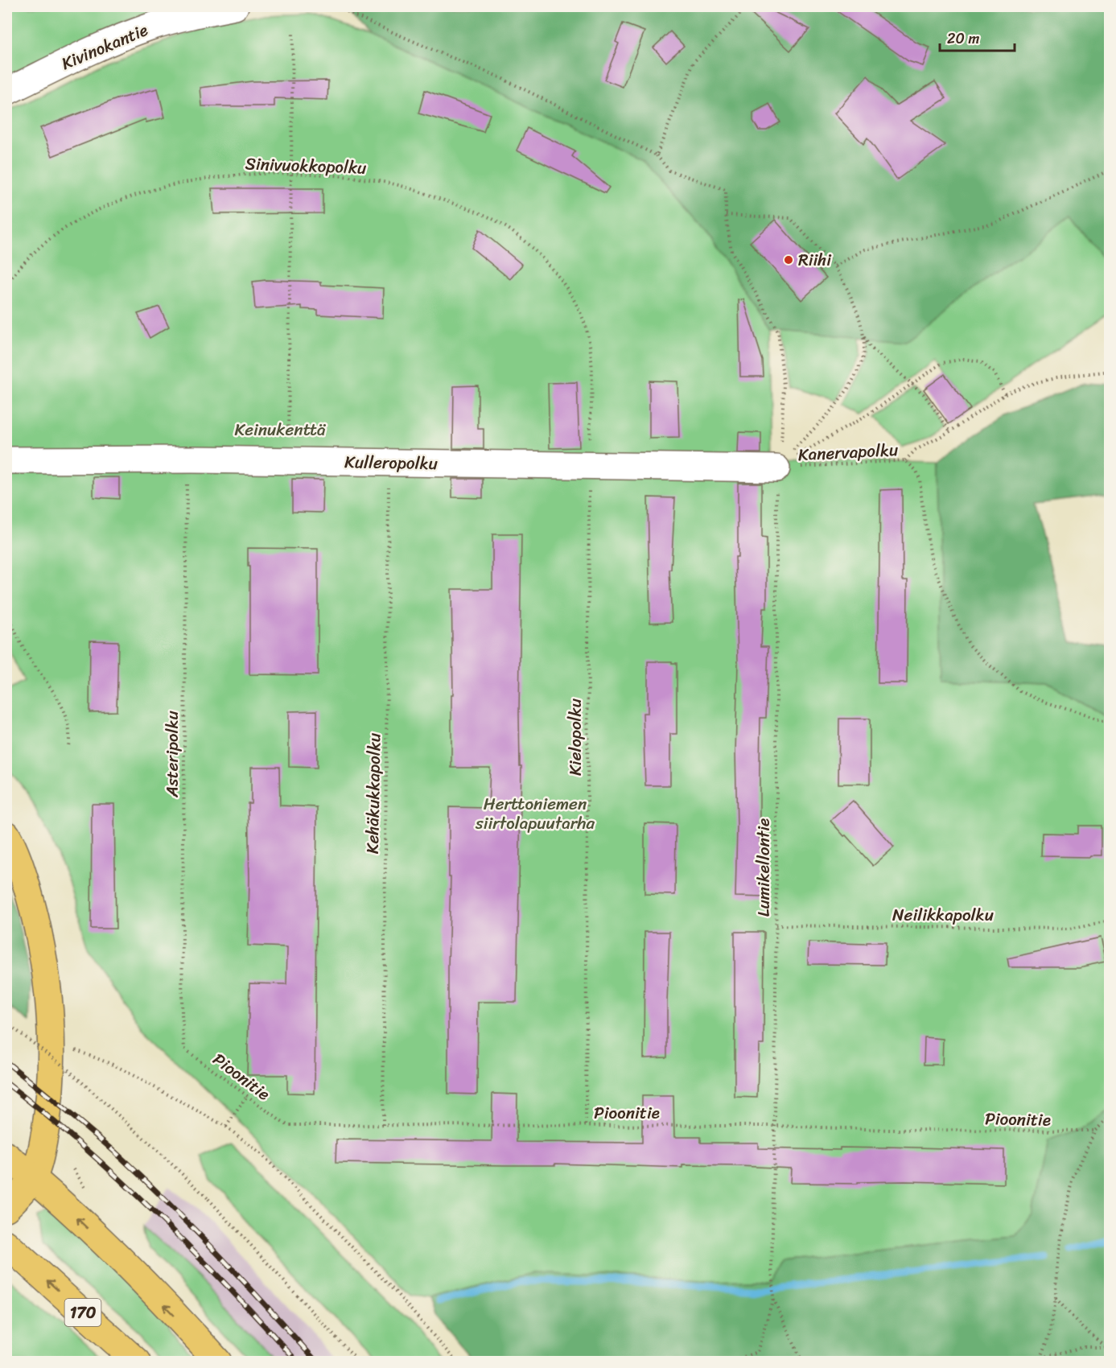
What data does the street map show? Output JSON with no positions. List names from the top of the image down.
{
  "streets": {
    "main road": ["170"],
    "street": ["Kivinokantie", "Kulleropolku"],
    "path": [
      "Sinivuokkopolku",
      "Kanervapolku",
      "Kielopolku",
      "Asteripolku",
      "Kehäkukkapolku",
      "Lumikellontie",
      "Neilikkapolku",
      "Pioonitie"
    ]
  },
  "crossings": [
    ["Sinivuokkopolku", "Kulleropolku"],
    ["Sinivuokkopolku", "Kielopolku"],
    ["Kanervapolku", "Kulleropolku"],
    ["Kanervapolku", "Lumikellontie"],
    ["Kulleropolku", "Kielopolku"],
    ["Kulleropolku", "Asteripolku"],
    ["Kulleropolku", "Kehäkukkapolku"],
    ["Kulleropolku", "Lumikellontie"],
    ["Kielopolku", "Pioonitie"],
    ["Asteripolku", "Pioonitie"],
    ["Kehäkukkapolku", "Pioonitie"],
    ["Lumikellontie", "Neilikkapolku"],
    ["Lumikellontie", "Pioonitie"]
  ],
  "parks": ["Keinukenttä", "Herttoniemen siirtolapuutarha"],
  "places": ["Riihi"],
  "scale_bar": "20 m"
}
